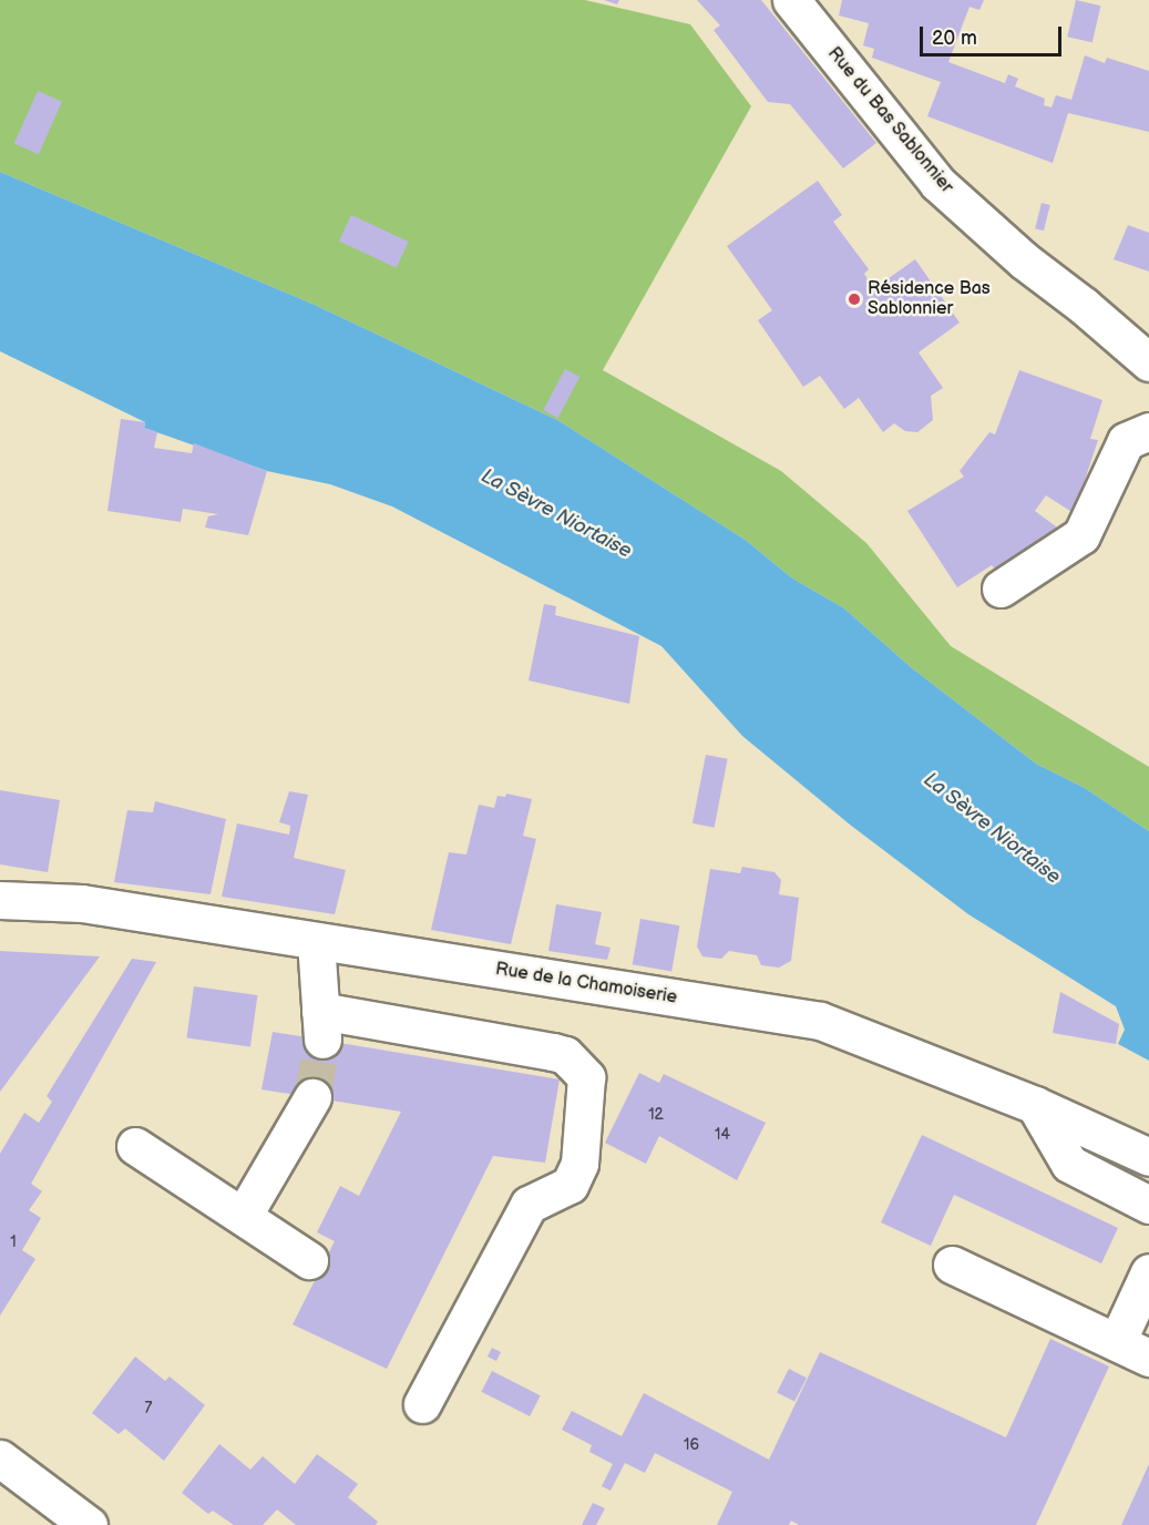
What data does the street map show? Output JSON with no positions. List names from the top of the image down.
{
  "streets": {
    "street": ["Rue du Bas Sablonnier", "Rue de la Chamoiserie"]
  },
  "water": ["La Sèvre Niortaise"],
  "places": ["Résidence Bas Sablonnier"],
  "house_numbers": [
    "12",
    "14",
    "1",
    "7",
    "16"
  ],
  "scale_bar": "20 m"
}
